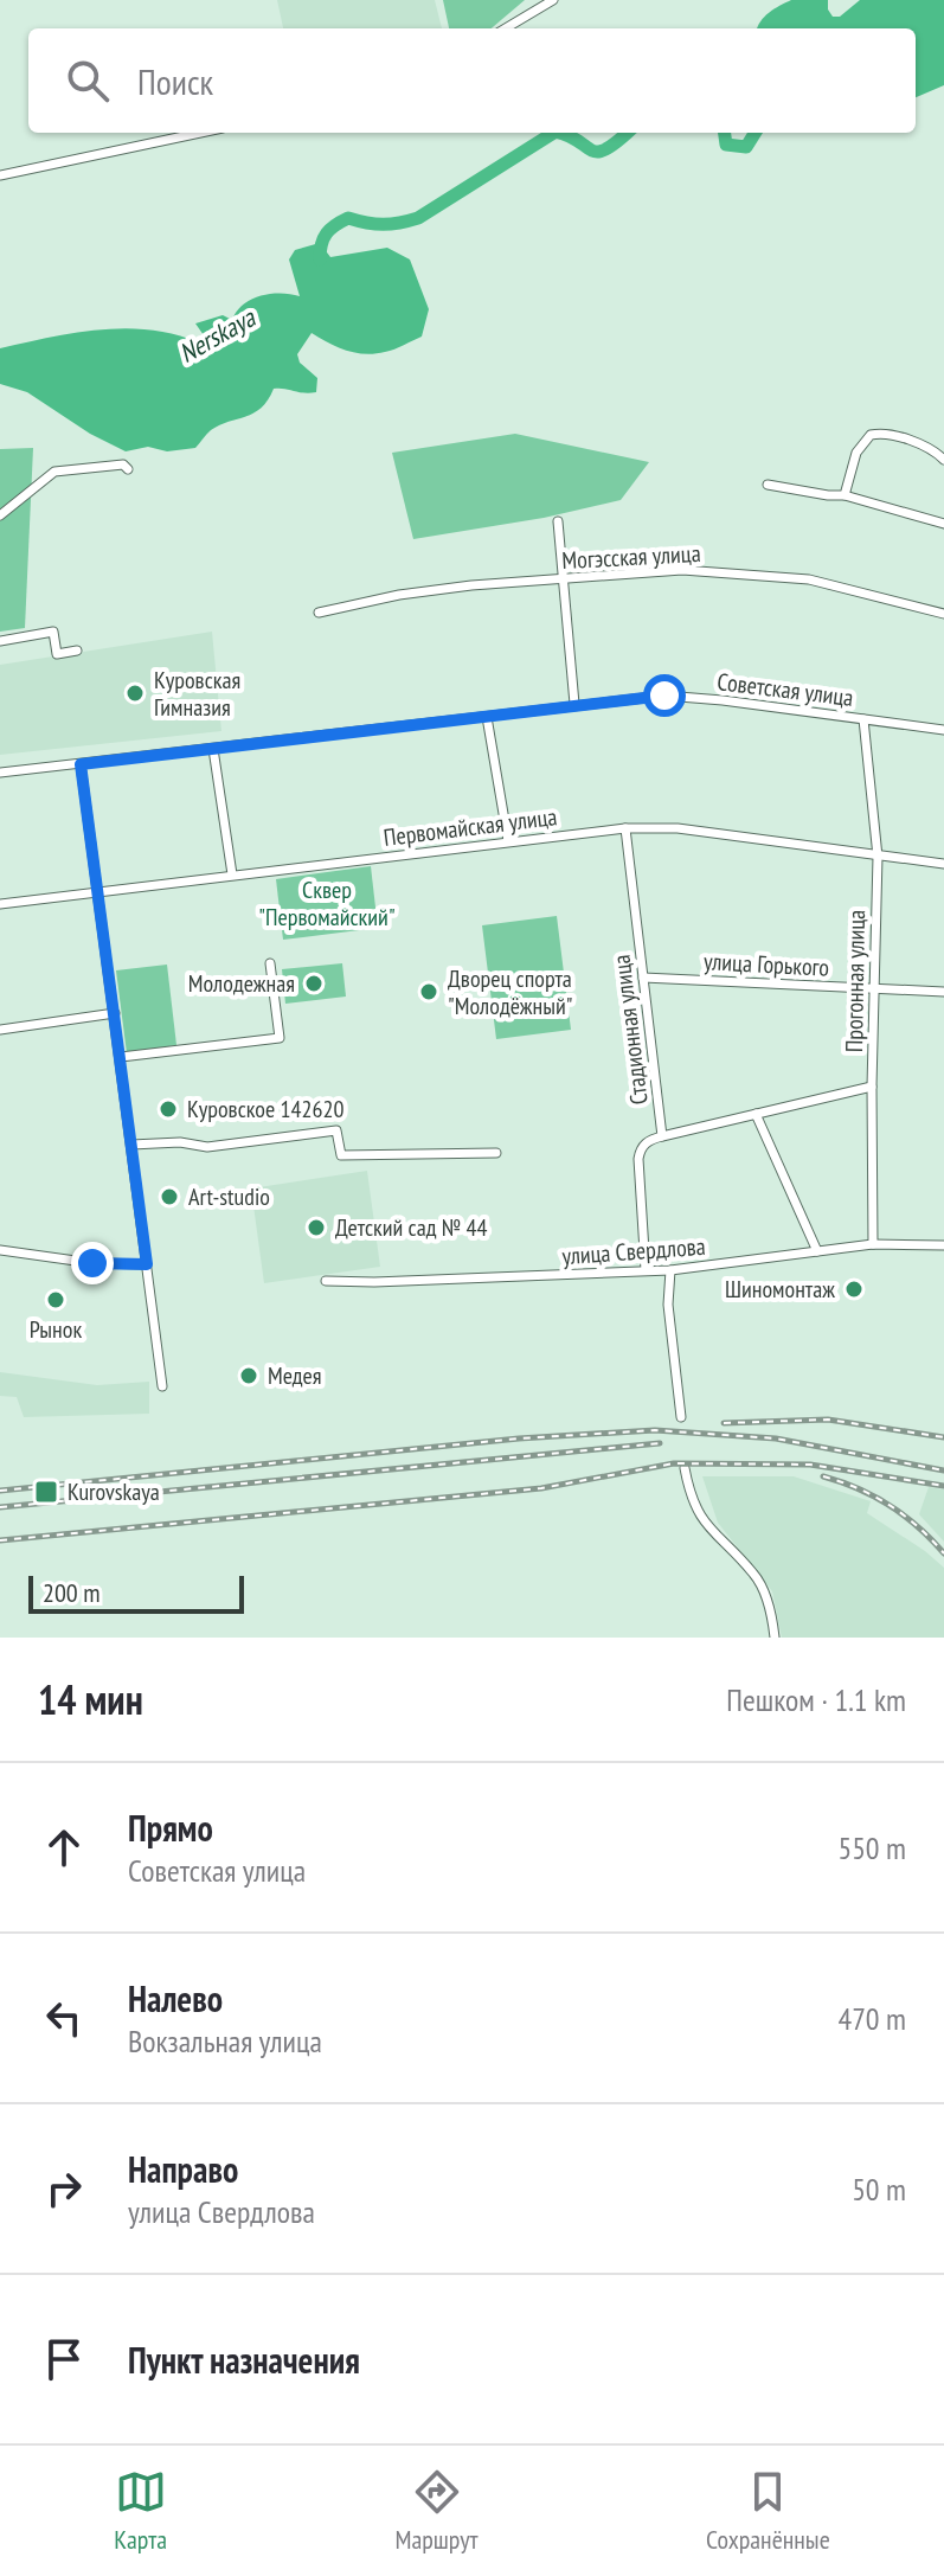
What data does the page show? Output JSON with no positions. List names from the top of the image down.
{
  "streets": {
    "street": [
      "Могэсская улица",
      "Советская улица",
      "Первомайская улица",
      "улица Горького",
      "Прогонная улица",
      "Стадионная улица",
      "улица Свердлова"
    ]
  },
  "crossings": [
    ["Советская улица", "Прогонная улица"],
    ["Первомайская улица", "Прогонная улица"],
    ["Первомайская улица", "Стадионная улица"],
    ["улица Горького", "Прогонная улица"],
    ["улица Горького", "Стадионная улица"],
    ["Прогонная улица", "улица Свердлова"],
    ["Стадионная улица", "улица Свердлова"]
  ],
  "water": ["Nerskaya"],
  "parks": ["Сквер \"Первомайский\""],
  "places": {
    "other": [
      "Куровская Гимназия",
      "Молодежная",
      "Дворец спорта \"Молодёжный\"",
      "Куровское 142620",
      "Art-studio",
      "Детский сад № 44",
      "Шиномонтаж",
      "Рынок",
      "Медея"
    ],
    "transit": ["Kurovskaya"]
  },
  "scale_bar": "200 m",
  "page": {
    "search": "Поиск",
    "scale": "200 m",
    "heading": ["14 мин", "Пешком · 1.1 km"],
    "list": [
      ["Прямо", "Советская улица", "550 m"],
      ["Налево", "Вокзальная улица", "470 m"],
      ["Направо", "улица Свердлова", "50 m"],
      "Пункт назначения"
    ],
    "nav": ["Карта", "Маршрут", "Сохранённые"]
  }
}
